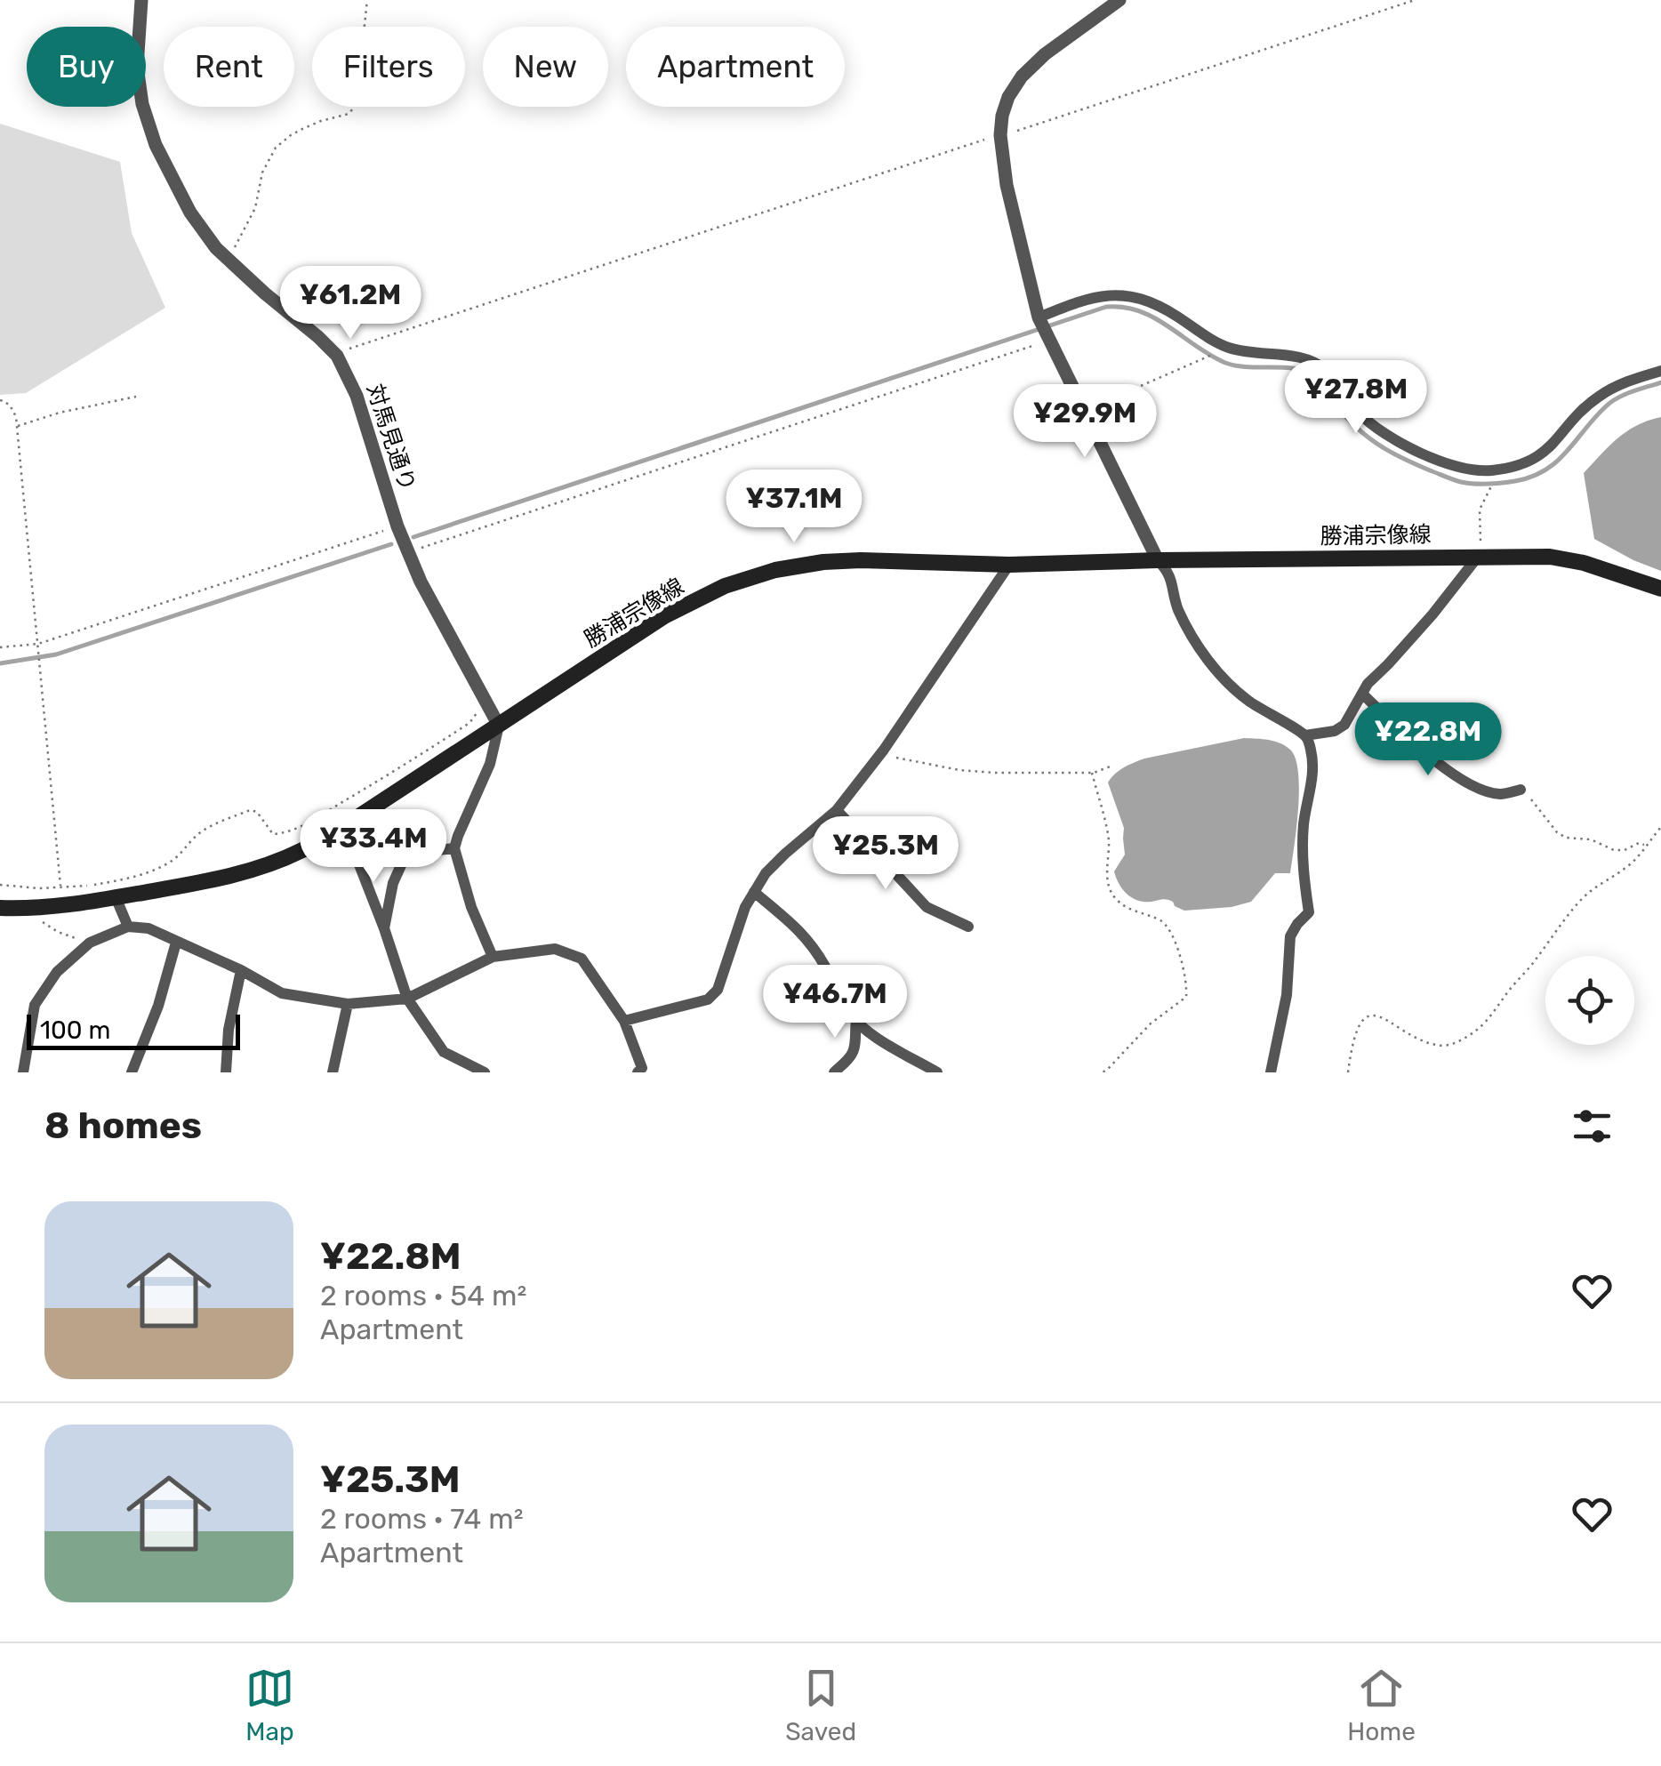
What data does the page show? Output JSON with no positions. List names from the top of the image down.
{
  "streets": {
    "main road": ["勝浦宗像線"],
    "street": ["対馬見通り"]
  },
  "crossings": [
    ["対馬見通り", "勝浦宗像線"]
  ],
  "scale_bar": "100 m",
  "page": {
    "chip": [
      "Buy",
      "Rent",
      "Filters",
      "New",
      "Apartment"
    ],
    "price": [
      "¥61.2M",
      "¥27.8M",
      "¥29.9M",
      "¥37.1M",
      "¥22.8M",
      "¥33.4M",
      "¥25.3M",
      "¥46.7M"
    ],
    "scale": "100 m",
    "heading": "8 homes",
    "list": [
      {
        "name": "¥22.8M",
        "note": "2 rooms · 54 m² · Apartment"
      },
      {
        "name": "¥25.3M",
        "note": "2 rooms · 74 m² · Apartment"
      }
    ],
    "tabs": ["Map", "Saved", "Home"]
  }
}
